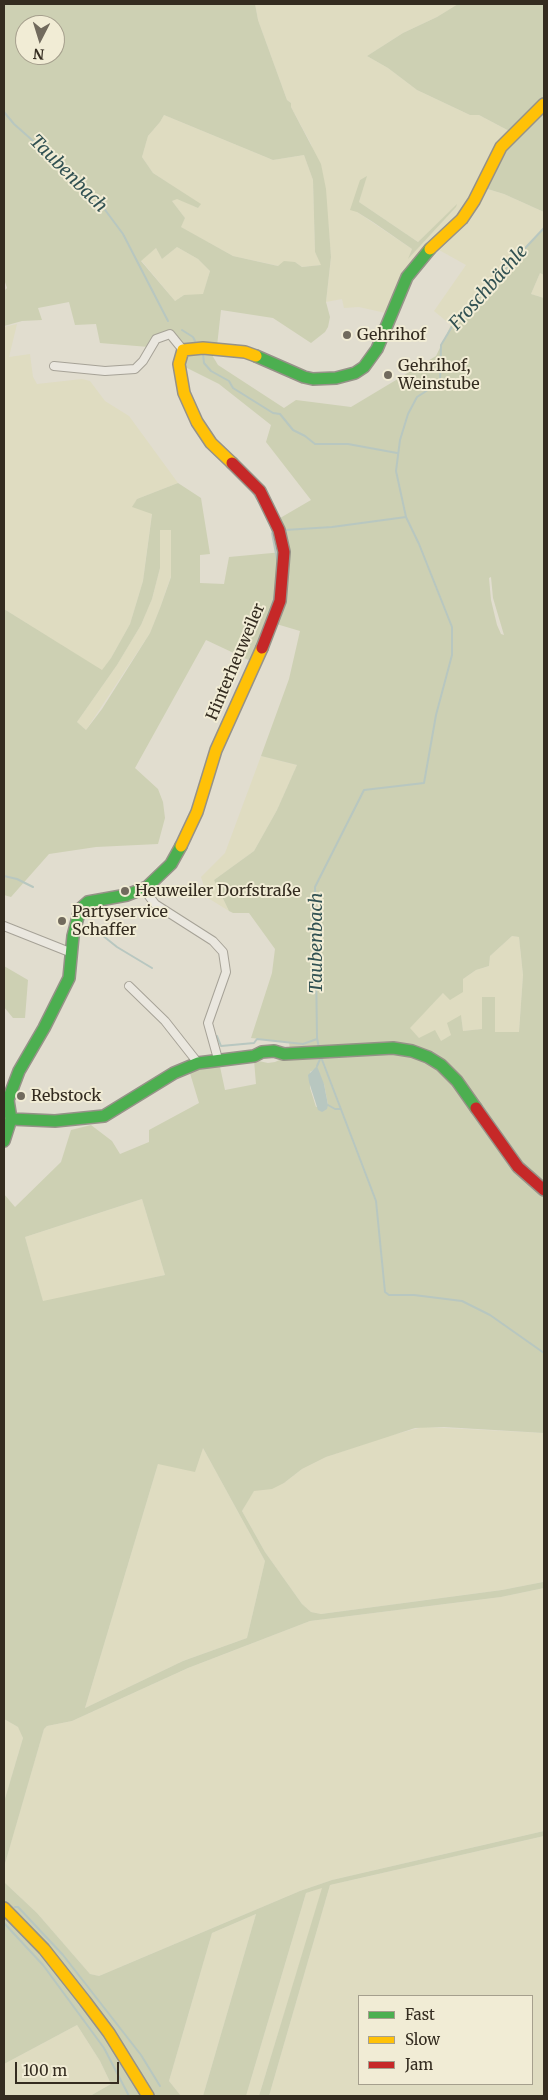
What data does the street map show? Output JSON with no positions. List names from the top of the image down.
{
  "streets": {
    "street": ["Hinterheuweiler"]
  },
  "water": ["Taubenbach", "Froschbächle"],
  "places": [
    "Gehrihof",
    "Gehrihof, Weinstube",
    "Heuweiler Dorfstraße",
    "Partyservice Schaffer",
    "Rebstock"
  ],
  "legend": ["Fast", "Slow", "Jam"],
  "scale_bar": "100 m",
  "north": "bottom"
}
